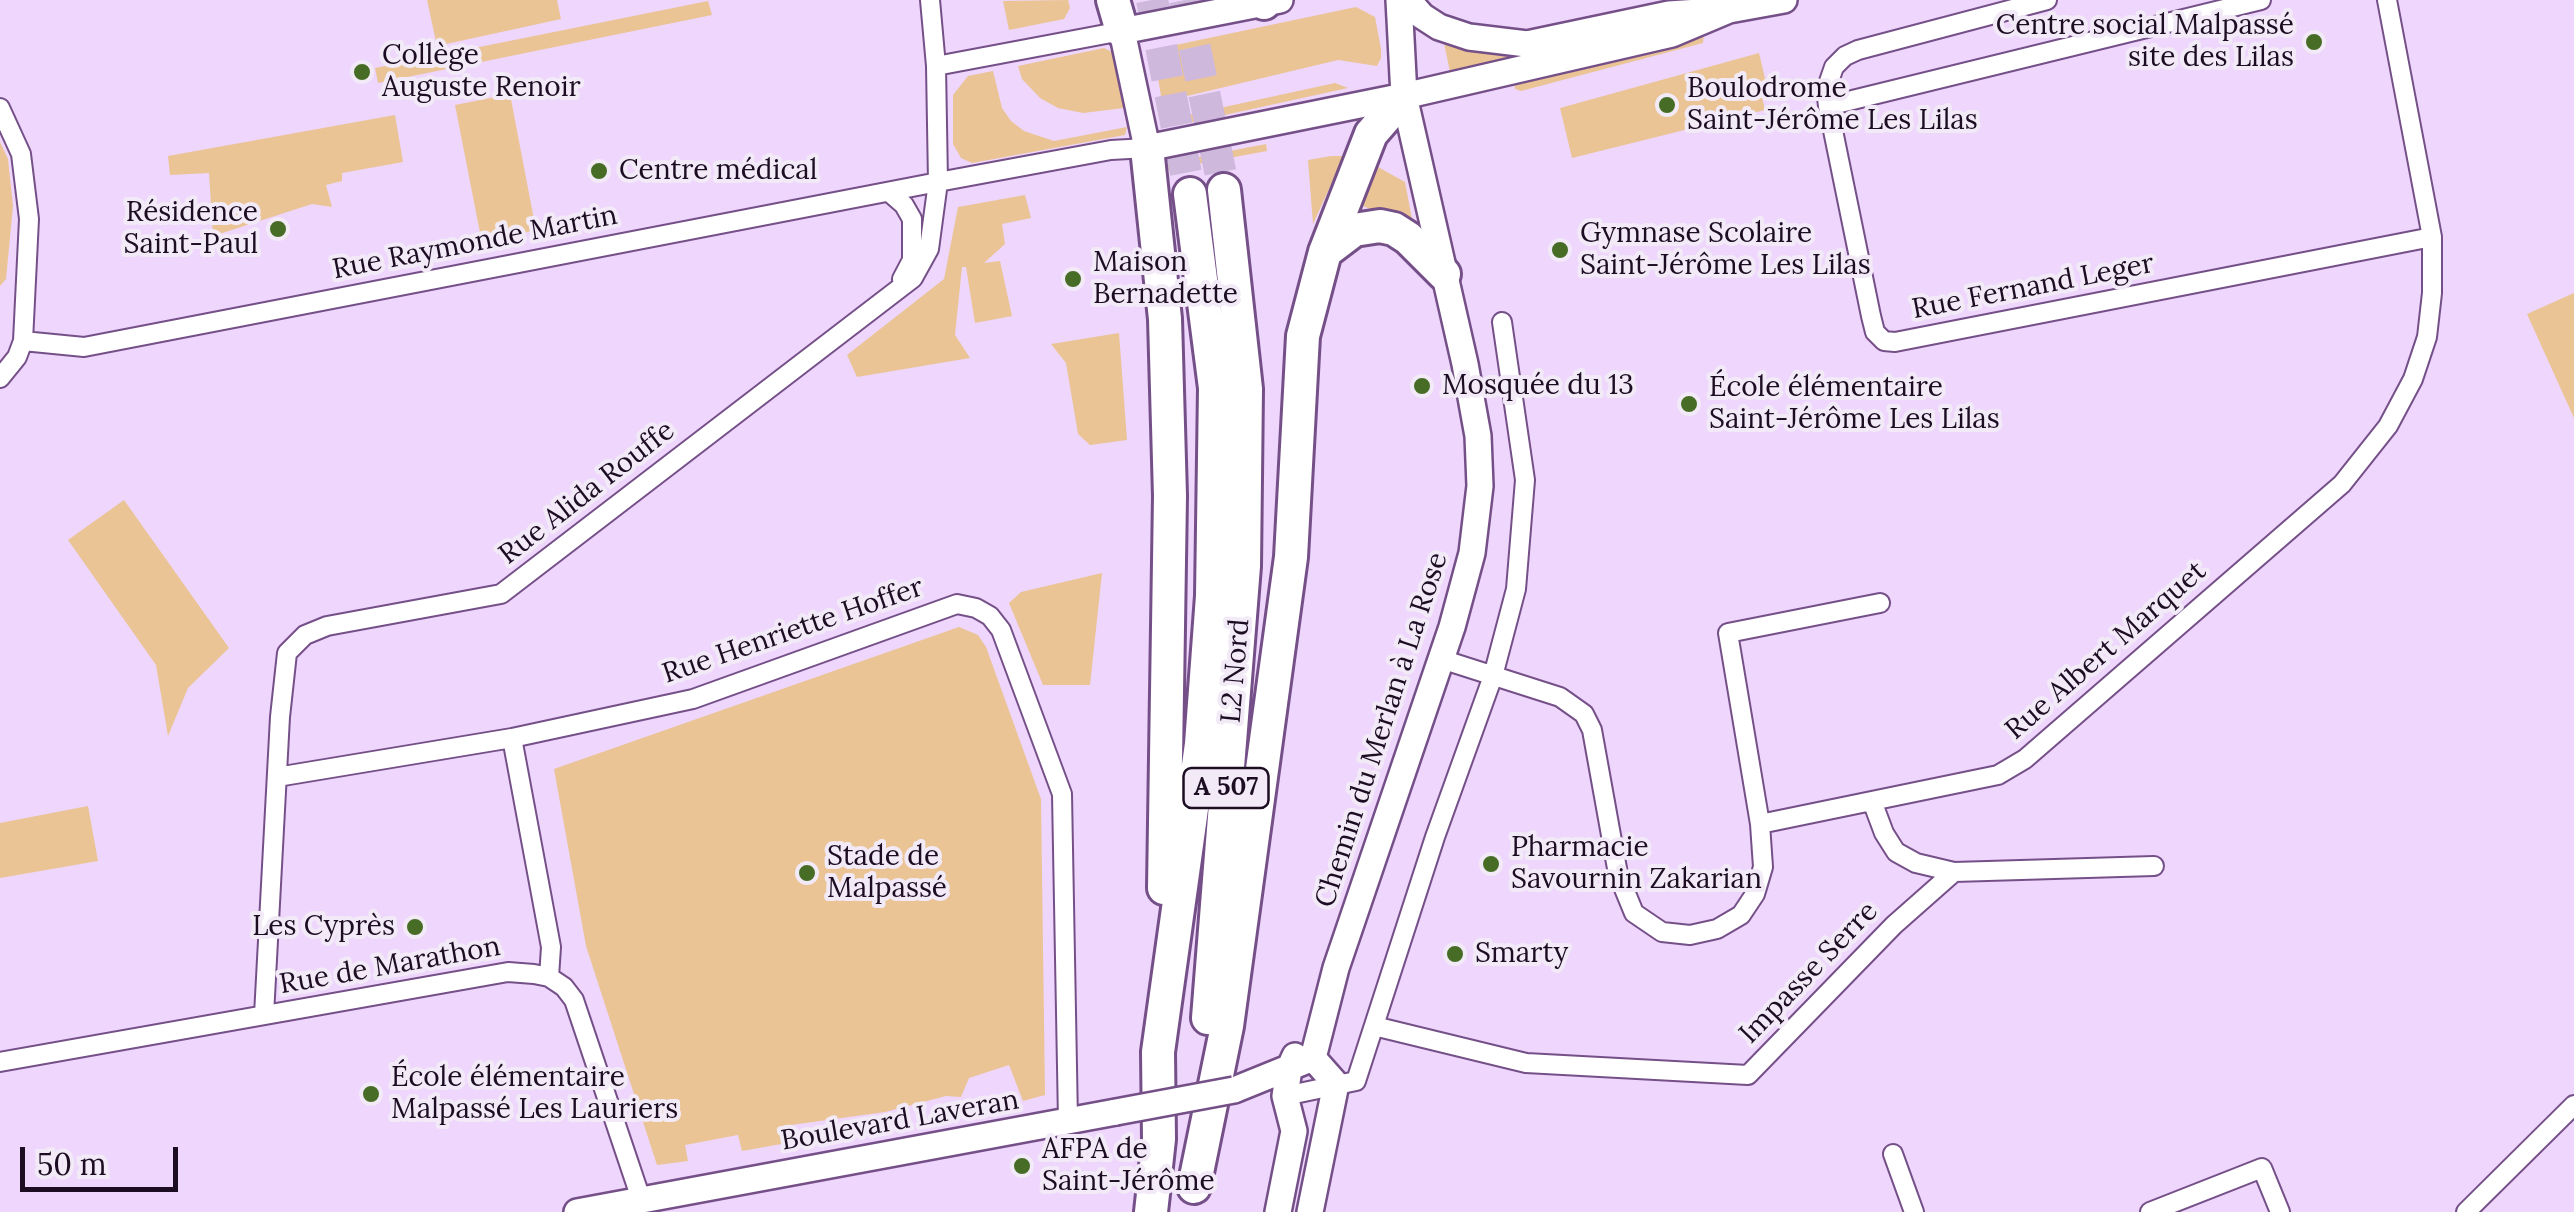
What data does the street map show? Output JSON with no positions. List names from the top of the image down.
{
  "streets": {
    "highway": ["L2 Nord", "A 507"],
    "street": [
      "Rue Raymonde Martin",
      "Rue Fernand Leger",
      "Rue Alida Rouffe",
      "Rue Henriette Hoffer",
      "Rue Albert Marquet",
      "Chemin du Merlan à La Rose",
      "Rue de Marathon",
      "Impasse Serre",
      "Boulevard Laveran"
    ]
  },
  "crossings": [
    ["Rue Raymonde Martin", "Rue Alida Rouffe"],
    ["Rue Fernand Leger", "Rue Albert Marquet"],
    ["Rue Alida Rouffe", "Rue Henriette Hoffer"],
    ["Rue Alida Rouffe", "Rue de Marathon"],
    ["Rue Henriette Hoffer", "Boulevard Laveran"],
    ["Chemin du Merlan à La Rose", "Boulevard Laveran"]
  ],
  "places": [
    "Centre social Malpassé site des Lilas",
    "Collège Auguste Renoir",
    "Boulodrome Saint-Jérôme Les Lilas",
    "Centre médical",
    "Résidence Saint-Paul",
    "Gymnase Scolaire Saint-Jérôme Les Lilas",
    "Maison Bernadette",
    "Mosquée du 13",
    "École élémentaire Saint-Jérôme Les Lilas",
    "Pharmacie Savournin Zakarian",
    "Stade de Malpassé",
    "Les Cyprès",
    "Smarty",
    "École élémentaire Malpassé Les Lauriers",
    "AFPA de Saint-Jérôme"
  ],
  "scale_bar": "50 m"
}
